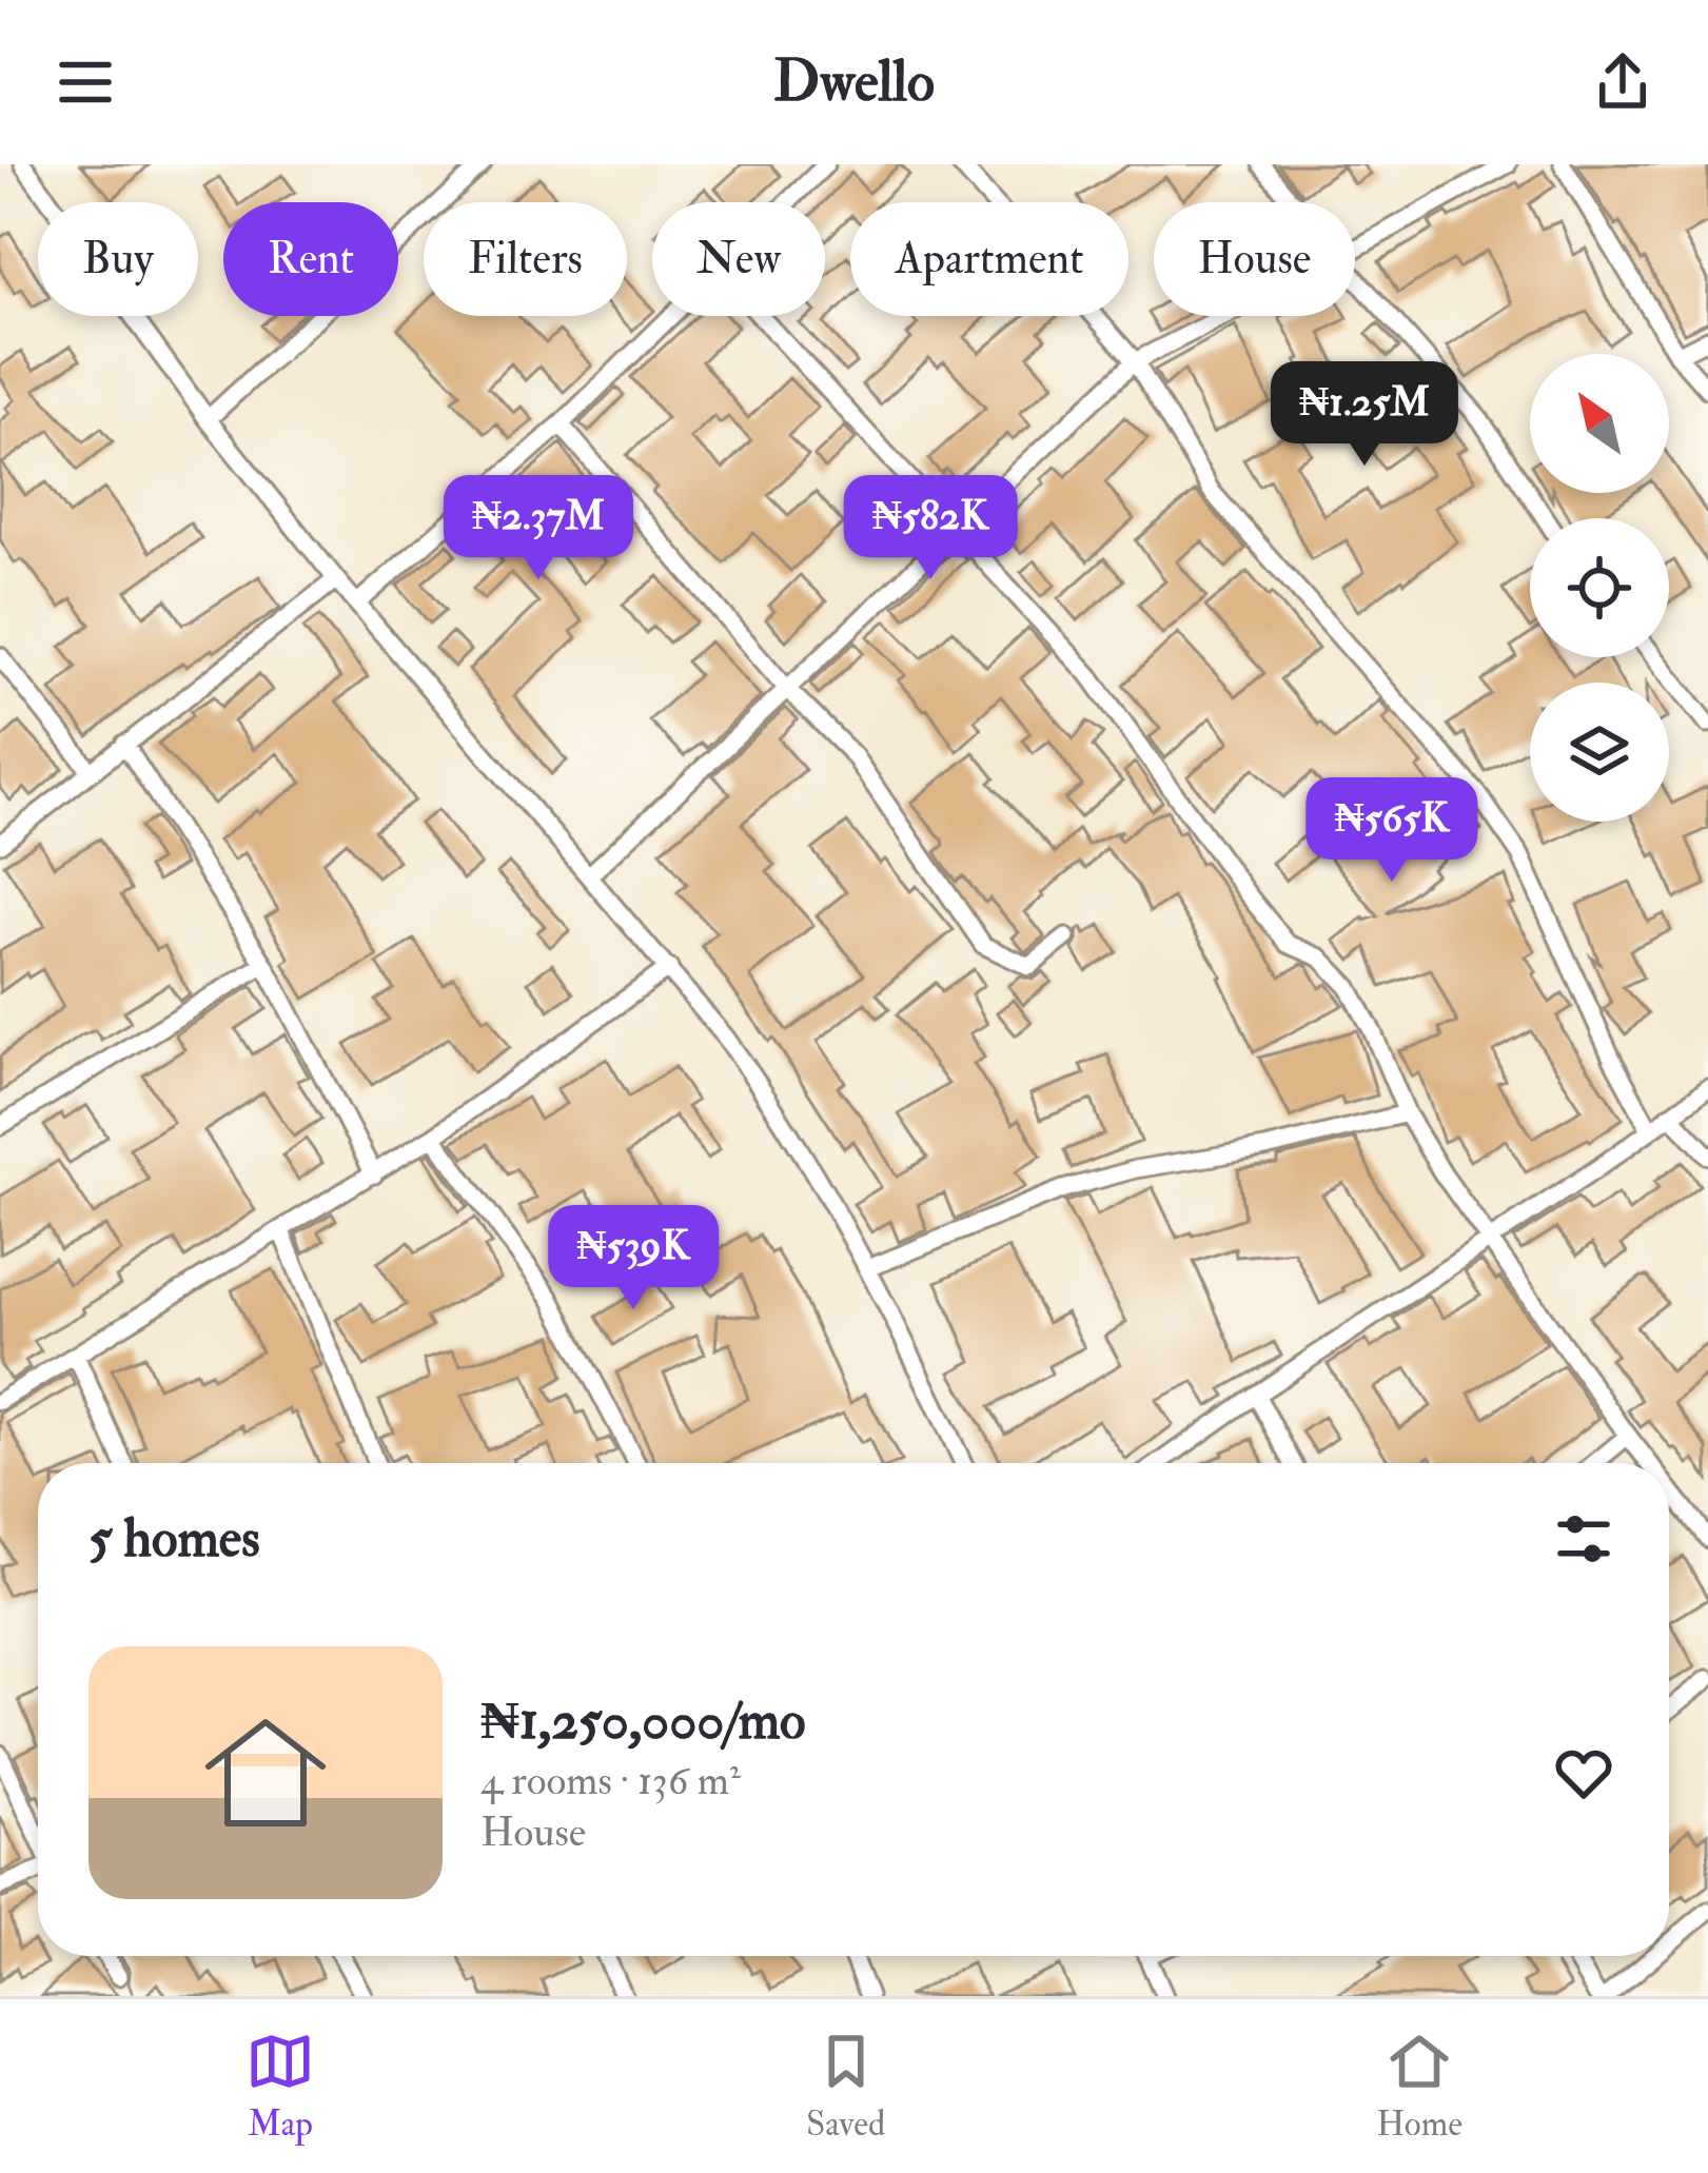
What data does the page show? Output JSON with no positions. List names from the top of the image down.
{
  "north": "top left",
  "page": {
    "header": "Dwello",
    "chip": [
      "Buy",
      "Rent",
      "Filters",
      "New",
      "Apartment",
      "House"
    ],
    "price": [
      "₦1.25M",
      "₦2.37M",
      "₦582K",
      "₦565K",
      "₦539K"
    ],
    "heading": "5 homes",
    "list": [
      {
        "name": "₦1,250,000/mo",
        "note": "4 rooms · 136 m² · House"
      }
    ],
    "tabs": ["Map", "Saved", "Home"]
  }
}
